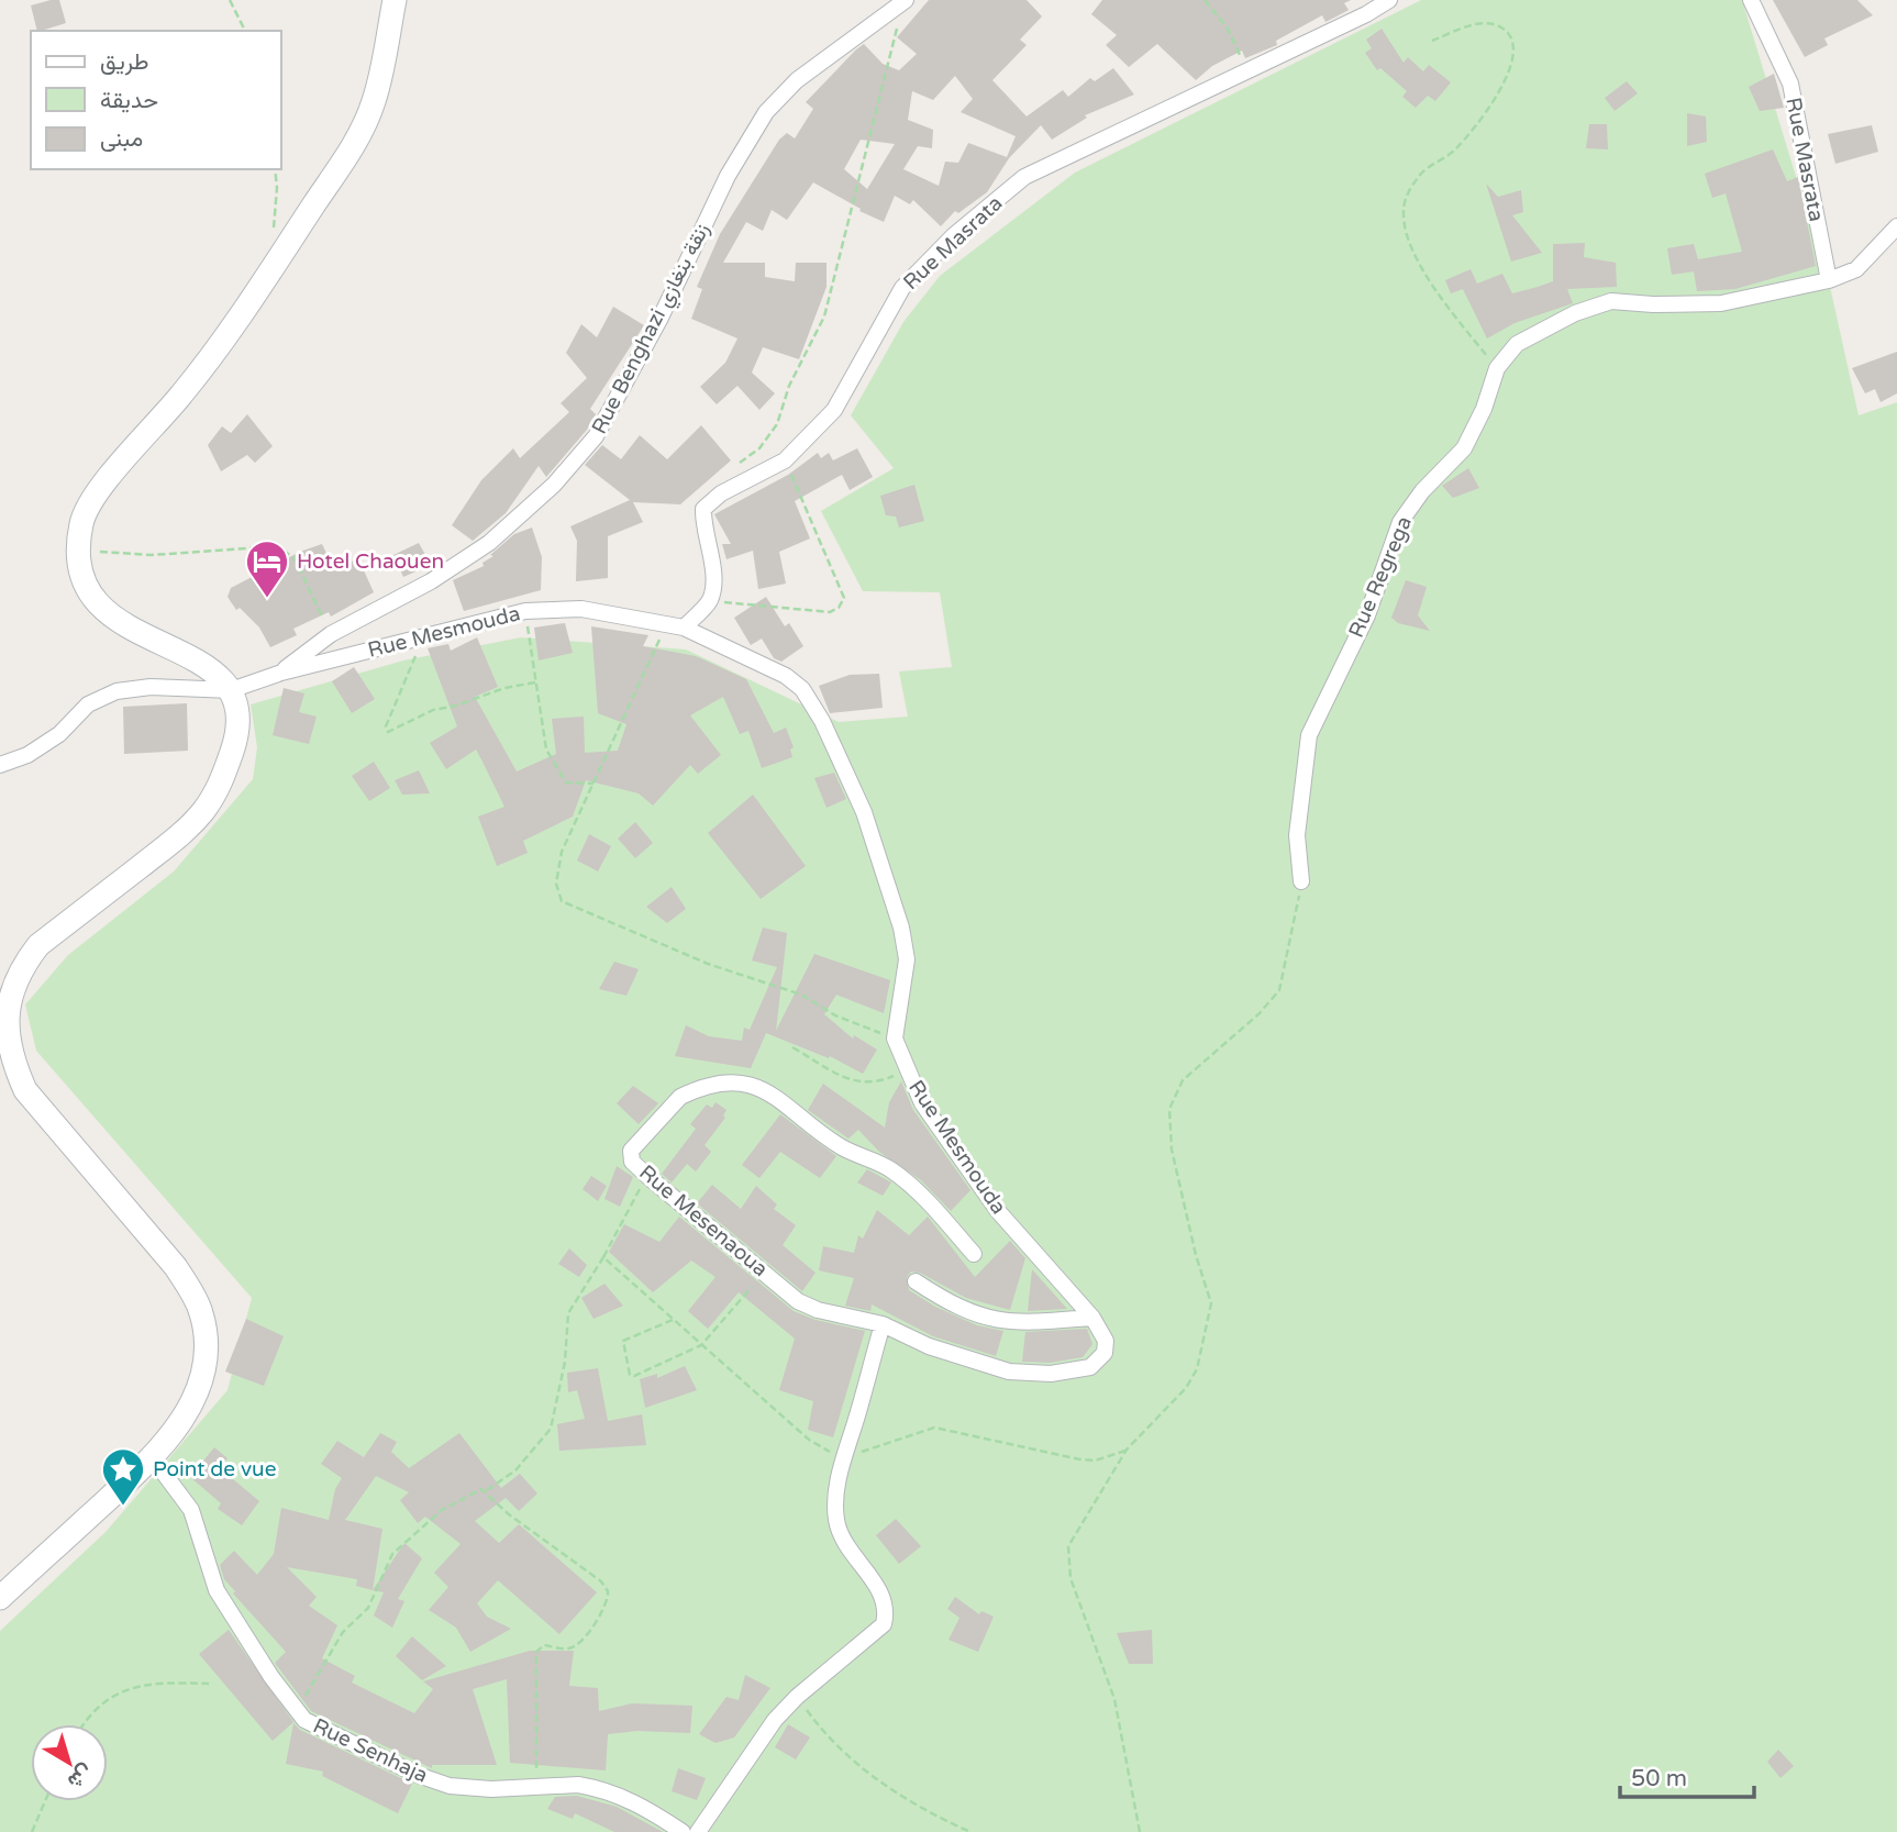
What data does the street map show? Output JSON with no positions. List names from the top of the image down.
{
  "streets": {
    "street": [
      "Rue Masrata",
      "Rue Benghazi زنقة بنغازي",
      "Rue Regrega",
      "Rue Mesmouda",
      "Rue Mesenaoua",
      "Rue Senhaja"
    ]
  },
  "crossings": [
    ["Rue Masrata", "Rue Regrega"],
    ["Rue Benghazi زنقة بنغازي", "Rue Mesmouda"],
    ["Rue Mesmouda", "Rue Mesenaoua"]
  ],
  "places": {
    "hotel": ["Hotel Chaouen"],
    "place": ["Point de vue"]
  },
  "legend": ["طريق", "حديقة", "مبنى"],
  "scale_bar": "50 m",
  "north": "bottom right"
}
